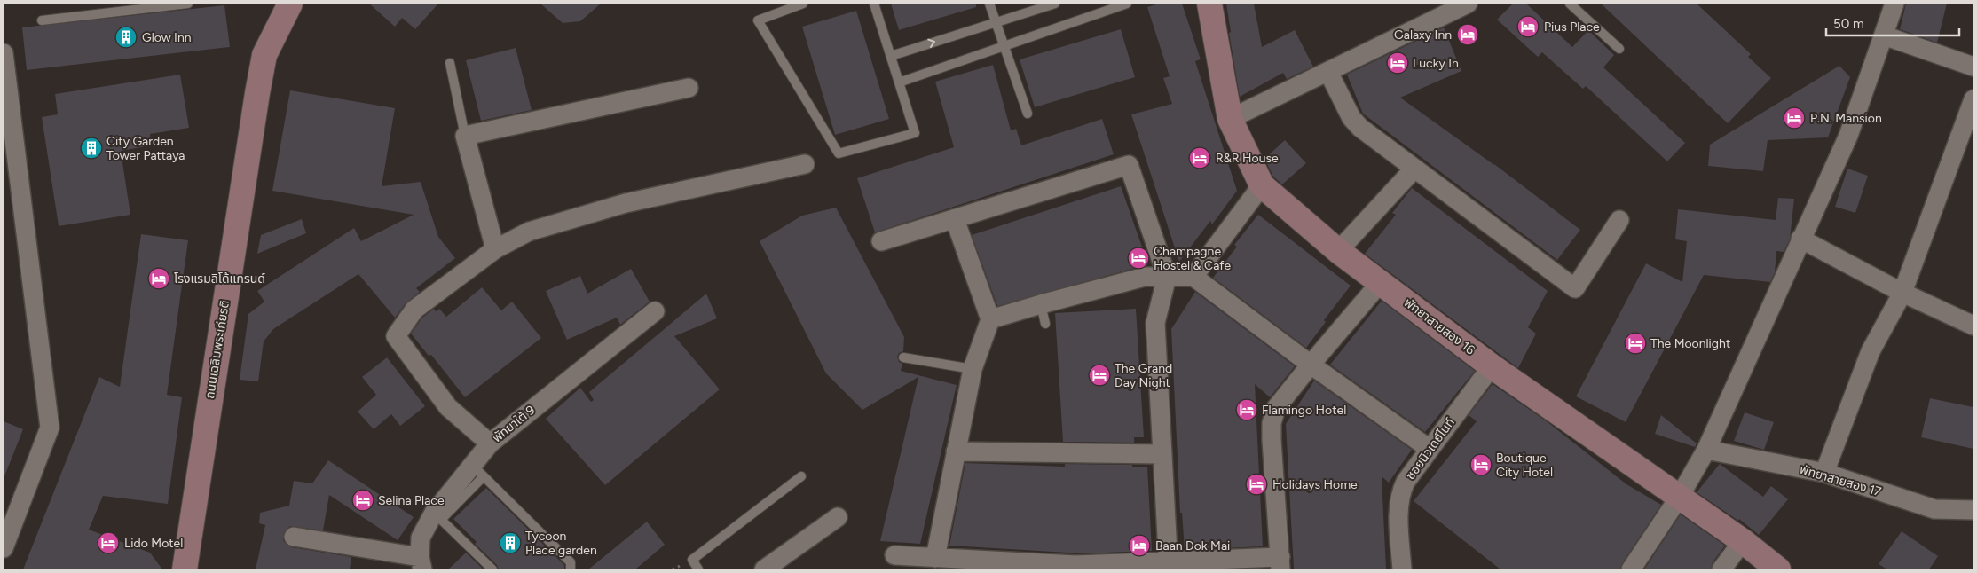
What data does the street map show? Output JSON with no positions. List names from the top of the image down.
{
  "streets": {
    "street": [
      "พัทยาสายสอง 16",
      "ถนนเฉลิมพระเกียรติ",
      "พัทยาใต้ 9",
      "ซอยนิวเดย์ไนท์",
      "พัทยาสายสอง 17"
    ]
  },
  "crossings": [
    ["พัทยาสายสอง 16", "ซอยนิวเดย์ไนท์"]
  ],
  "places": {
    "hotel": [
      "Pius Place",
      "Galaxy Inn",
      "Lucky In",
      "P.N. Mansion",
      "R&R House",
      "Champagne Hostel & Cafe",
      "โรงแรมลิโด้แกรนด์",
      "The Moonlight",
      "The Grand Day Night",
      "Flamingo Hotel",
      "Boutique City Hotel",
      "Holidays Home",
      "Selina Place",
      "Lido Motel",
      "Baan Dok Mai"
    ],
    "building": ["Glow Inn", "City Garden Tower Pattaya", "Tycoon Place garden"]
  },
  "scale_bar": "50 m"
}
